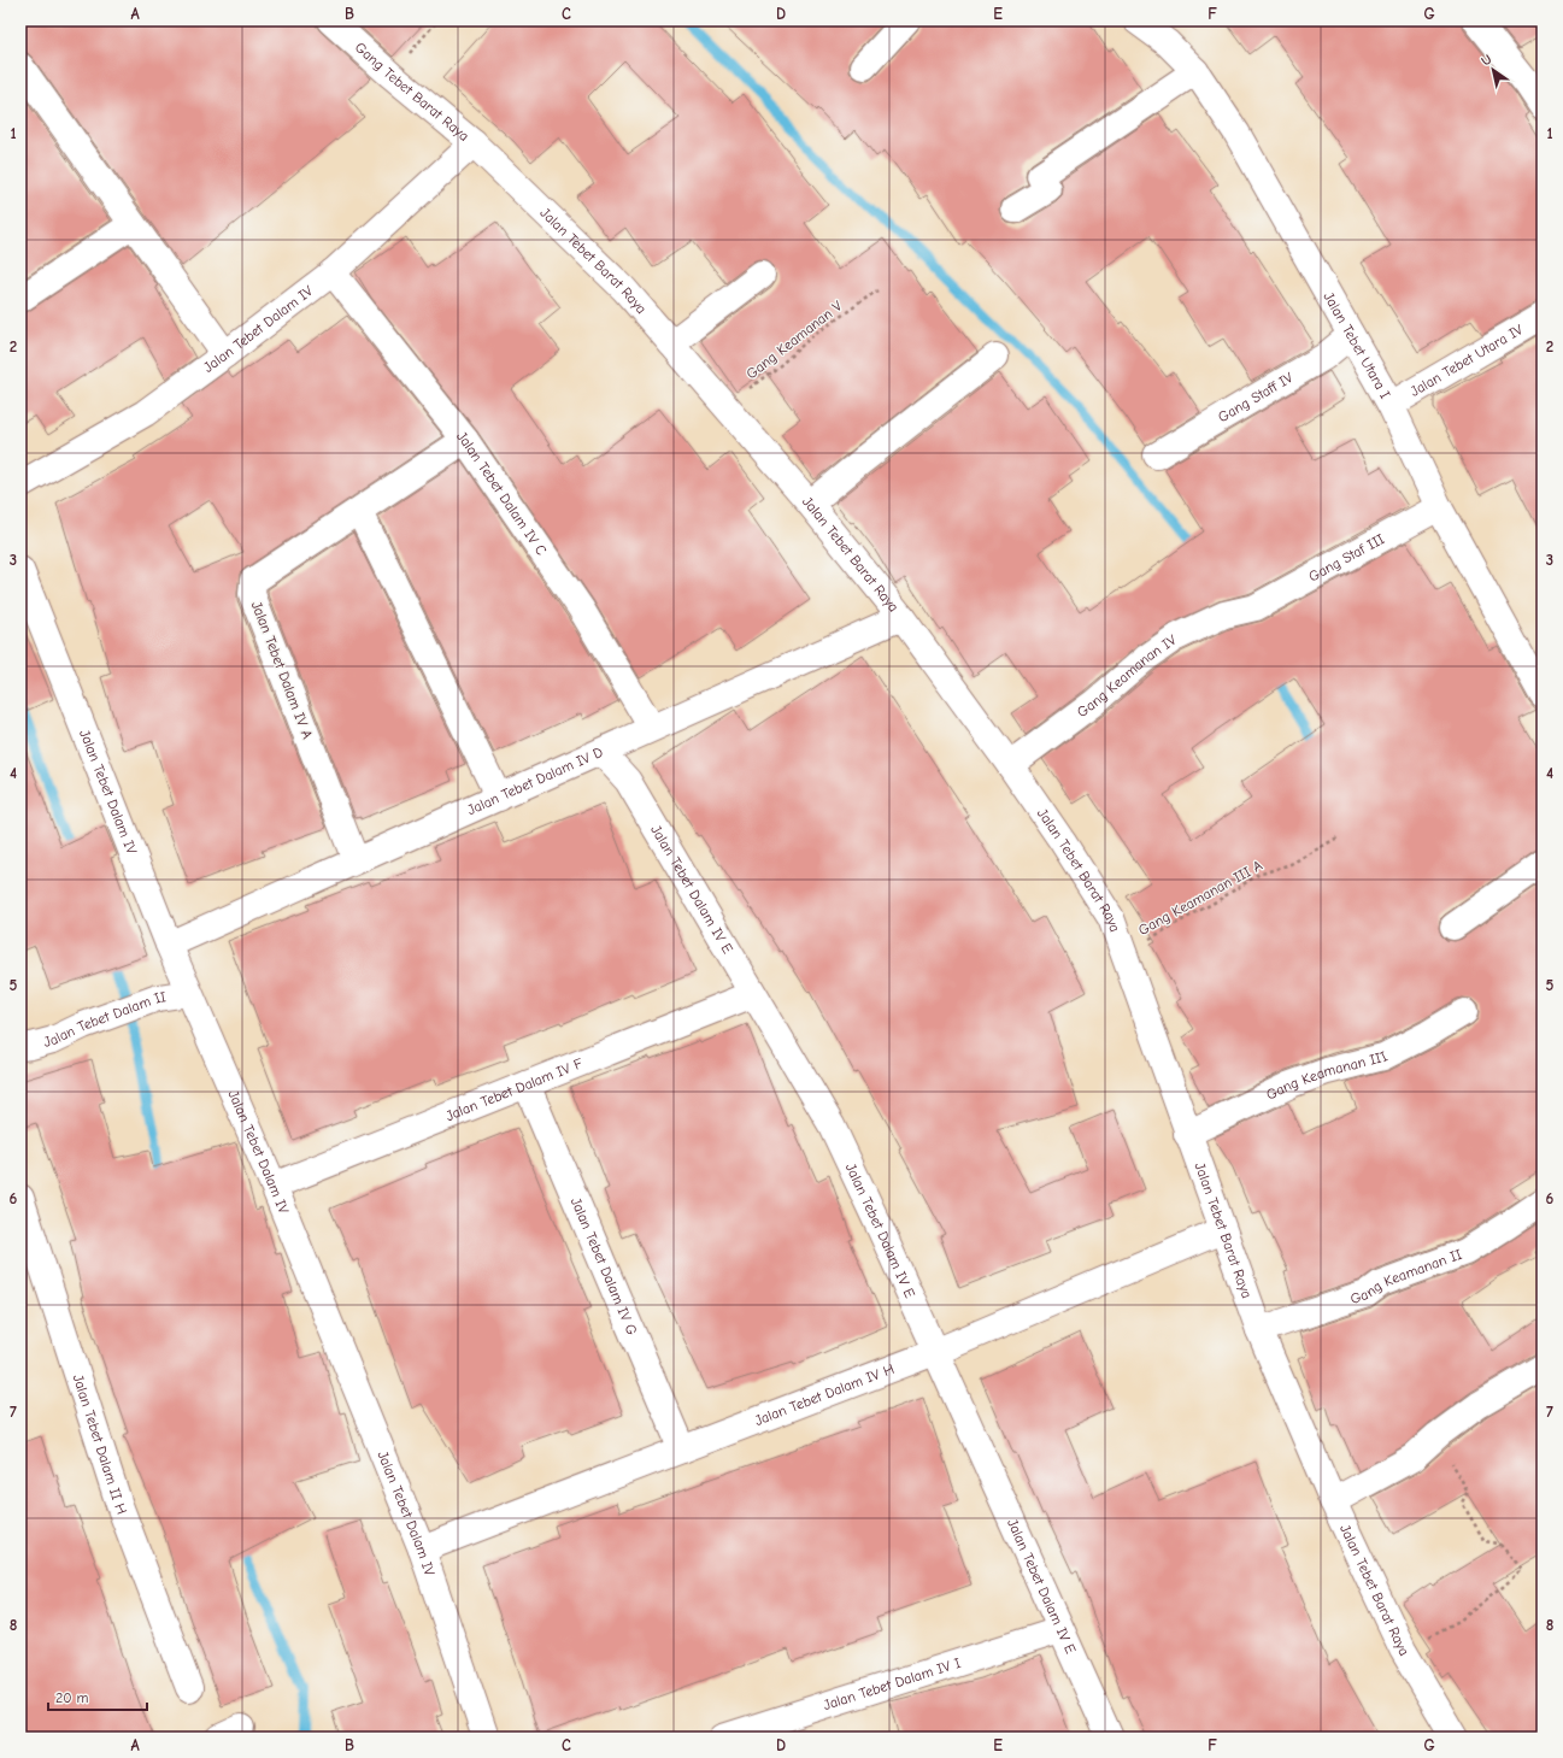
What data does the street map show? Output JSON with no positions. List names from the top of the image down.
{
  "streets": {
    "street": [
      "Gang Tebet Barat Raya",
      "Jalan Tebet Barat Raya",
      "Jalan Tebet Dalam IV",
      "Jalan Tebet Utara I",
      "Jalan Tebet Utara IV",
      "Gang Staff IV",
      "Jalan Tebet Dalam IV C",
      "Gang Staf III",
      "Jalan Tebet Dalam IV A",
      "Gang Keamanan IV",
      "Jalan Tebet Dalam IV D",
      "Jalan Tebet Dalam IV E",
      "Jalan Tebet Dalam II",
      "Gang Keamanan III",
      "Jalan Tebet Dalam IV F",
      "Jalan Tebet Dalam IV G",
      "Gang Keamanan II",
      "Jalan Tebet Dalam IV H",
      "Jalan Tebet Dalam II H",
      "Jalan Tebet Dalam IV I"
    ],
    "path": ["Gang Keamanan V", "Gang Keamanan III A"]
  },
  "crossings": [
    ["Gang Tebet Barat Raya", "Jalan Tebet Barat Raya"],
    ["Gang Tebet Barat Raya", "Jalan Tebet Dalam IV"],
    ["Jalan Tebet Barat Raya", "Jalan Tebet Dalam IV"],
    ["Jalan Tebet Barat Raya", "Gang Keamanan V"],
    ["Jalan Tebet Barat Raya", "Gang Keamanan IV"],
    ["Jalan Tebet Barat Raya", "Jalan Tebet Dalam IV D"],
    ["Jalan Tebet Barat Raya", "Gang Keamanan III A"],
    ["Jalan Tebet Barat Raya", "Gang Keamanan III"],
    ["Jalan Tebet Barat Raya", "Gang Keamanan II"],
    ["Jalan Tebet Barat Raya", "Jalan Tebet Dalam IV H"],
    ["Jalan Tebet Dalam IV", "Jalan Tebet Dalam IV C"],
    ["Jalan Tebet Dalam IV", "Jalan Tebet Dalam IV D"],
    ["Jalan Tebet Dalam IV", "Jalan Tebet Dalam II"],
    ["Jalan Tebet Dalam IV", "Jalan Tebet Dalam IV F"],
    ["Jalan Tebet Dalam IV", "Jalan Tebet Dalam IV H"],
    ["Jalan Tebet Utara I", "Jalan Tebet Utara IV"],
    ["Jalan Tebet Utara I", "Gang Staff IV"],
    ["Jalan Tebet Utara I", "Gang Staf III"],
    ["Jalan Tebet Dalam IV C", "Jalan Tebet Dalam IV A"],
    ["Jalan Tebet Dalam IV C", "Jalan Tebet Dalam IV D"],
    ["Gang Staf III", "Gang Keamanan IV"],
    ["Jalan Tebet Dalam IV A", "Jalan Tebet Dalam IV D"],
    ["Jalan Tebet Dalam IV D", "Jalan Tebet Dalam IV E"],
    ["Jalan Tebet Dalam IV E", "Jalan Tebet Dalam IV F"],
    ["Jalan Tebet Dalam IV E", "Jalan Tebet Dalam IV H"],
    ["Jalan Tebet Dalam IV E", "Jalan Tebet Dalam IV I"],
    ["Jalan Tebet Dalam IV F", "Jalan Tebet Dalam IV G"],
    ["Jalan Tebet Dalam IV G", "Jalan Tebet Dalam IV H"]
  ],
  "scale_bar": "20 m",
  "north": "top left",
  "grid": {
    "columns": [
      "A",
      "B",
      "C",
      "D",
      "E",
      "F",
      "G"
    ],
    "rows": [
      "1",
      "2",
      "3",
      "4",
      "5",
      "6",
      "7",
      "8"
    ]
  }
}
